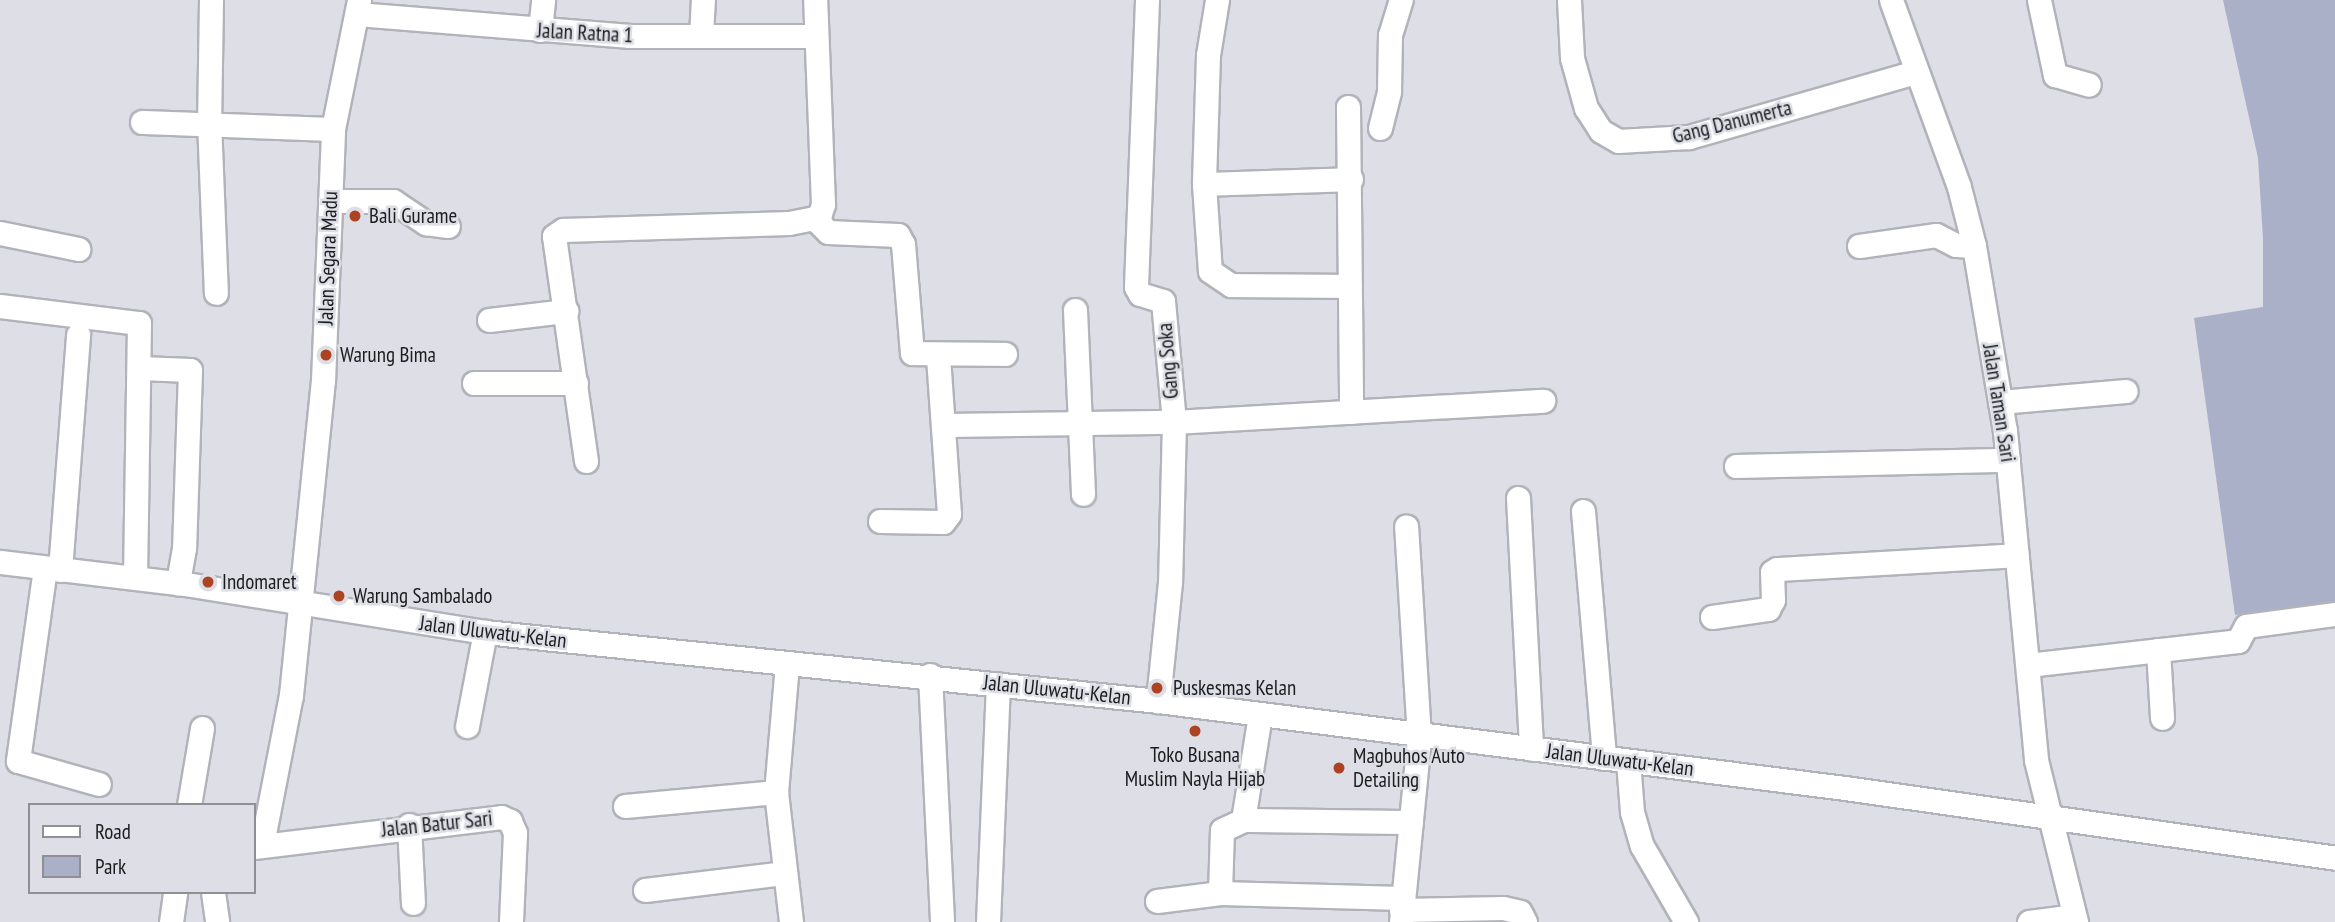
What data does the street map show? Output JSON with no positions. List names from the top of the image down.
{
  "streets": {
    "street": [
      "Jalan Ratna 1",
      "Gang Danumerta",
      "Jalan Segara Madu",
      "Gang Soka",
      "Jalan Taman Sari",
      "Jalan Uluwatu-Kelan",
      "Jalan Batur Sari"
    ]
  },
  "crossings": [
    ["Jalan Ratna 1", "Jalan Segara Madu"],
    ["Gang Danumerta", "Jalan Taman Sari"],
    ["Jalan Segara Madu", "Jalan Uluwatu-Kelan"],
    ["Jalan Segara Madu", "Jalan Batur Sari"],
    ["Gang Soka", "Jalan Uluwatu-Kelan"],
    ["Jalan Taman Sari", "Jalan Uluwatu-Kelan"],
    ["Jalan Uluwatu-Kelan", "Jalan Batur Sari"]
  ],
  "places": [
    "Bali Gurame",
    "Warung Bima",
    "Indomaret",
    "Warung Sambalado",
    "Puskesmas Kelan",
    "Toko Busana Muslim Nayla Hijab",
    "Magbuhos Auto Detailing"
  ],
  "legend": ["Road", "Park"]
}
